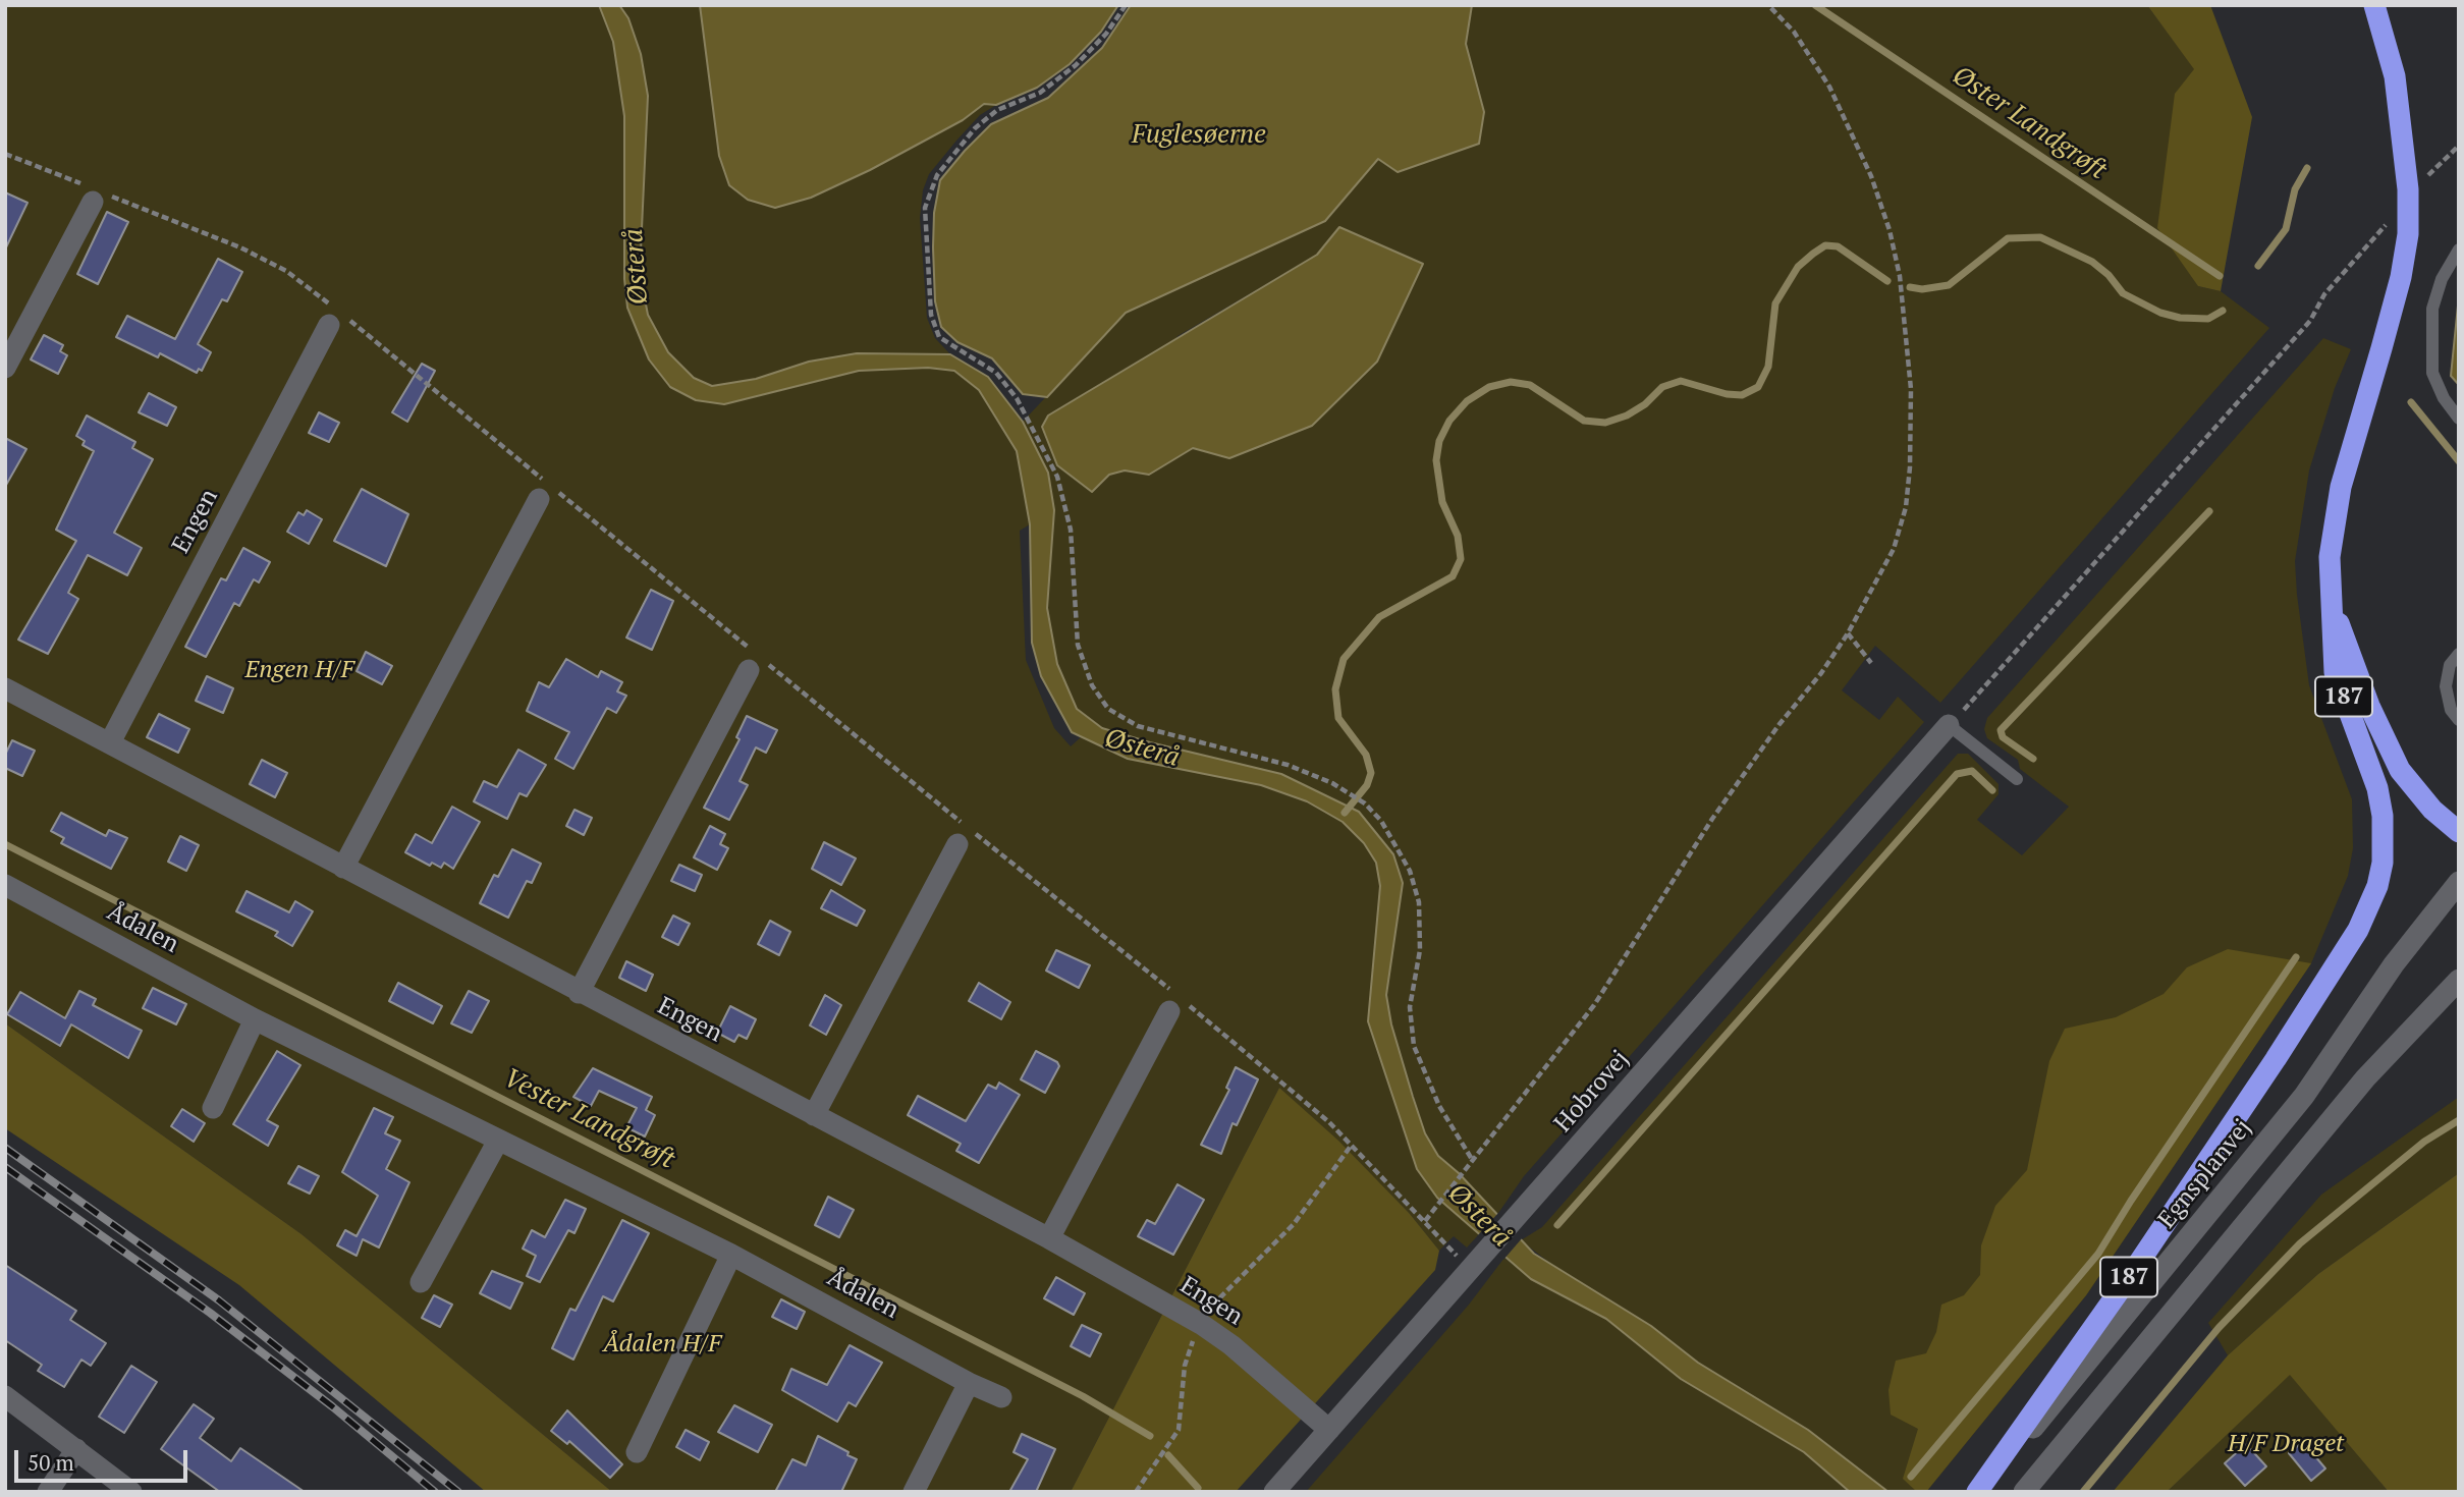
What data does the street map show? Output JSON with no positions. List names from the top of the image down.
{
  "streets": {
    "highway": ["187"],
    "street": [
      "Engen",
      "Ådalen",
      "Hobrovej",
      "Egnsplanvej"
    ]
  },
  "crossings": [
    ["Engen", "Hobrovej"],
    ["187", "Egnsplanvej"]
  ],
  "water": [
    "Øster Landgrøft",
    "Fuglesøerne",
    "Østerå",
    "Vester Landgrøft"
  ],
  "parks": ["Engen H/F", "Ådalen H/F", "H/F Draget"],
  "scale_bar": "50 m"
}
